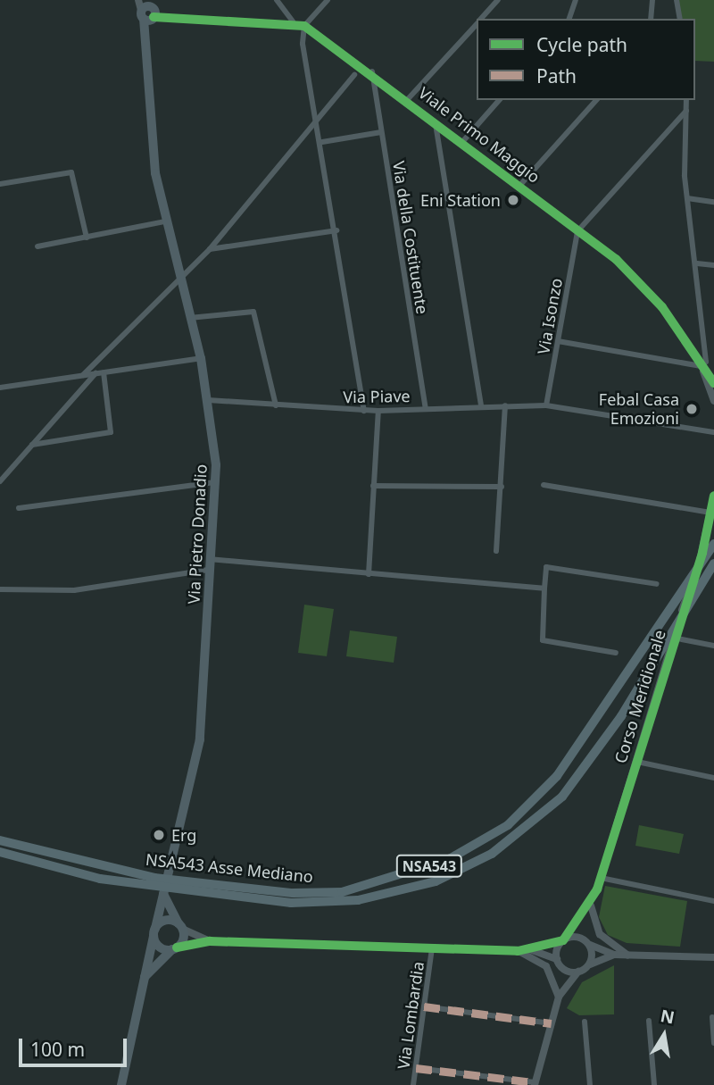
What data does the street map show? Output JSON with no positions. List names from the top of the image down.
{
  "streets": {
    "highway": ["NSA543", "NSA543 Asse Mediano"],
    "main road": ["Via Pietro Donadio"],
    "street": [
      "Viale Primo Maggio",
      "Via della Costituente",
      "Via Isonzo",
      "Via Piave",
      "Corso Meridionale",
      "Via Lombardia"
    ]
  },
  "crossings": [
    ["Viale Primo Maggio", "Via della Costituente"],
    ["Viale Primo Maggio", "Via Isonzo"],
    ["Viale Primo Maggio", "Via Pietro Donadio"],
    ["Via della Costituente", "Via Piave"],
    ["Via Isonzo", "Via Piave"],
    ["Via Piave", "Via Pietro Donadio"]
  ],
  "places": ["Eni Station", "Febal Casa Emozioni", "Erg"],
  "legend": ["Cycle path", "Path"],
  "scale_bar": "100 m",
  "north": "top"
}
